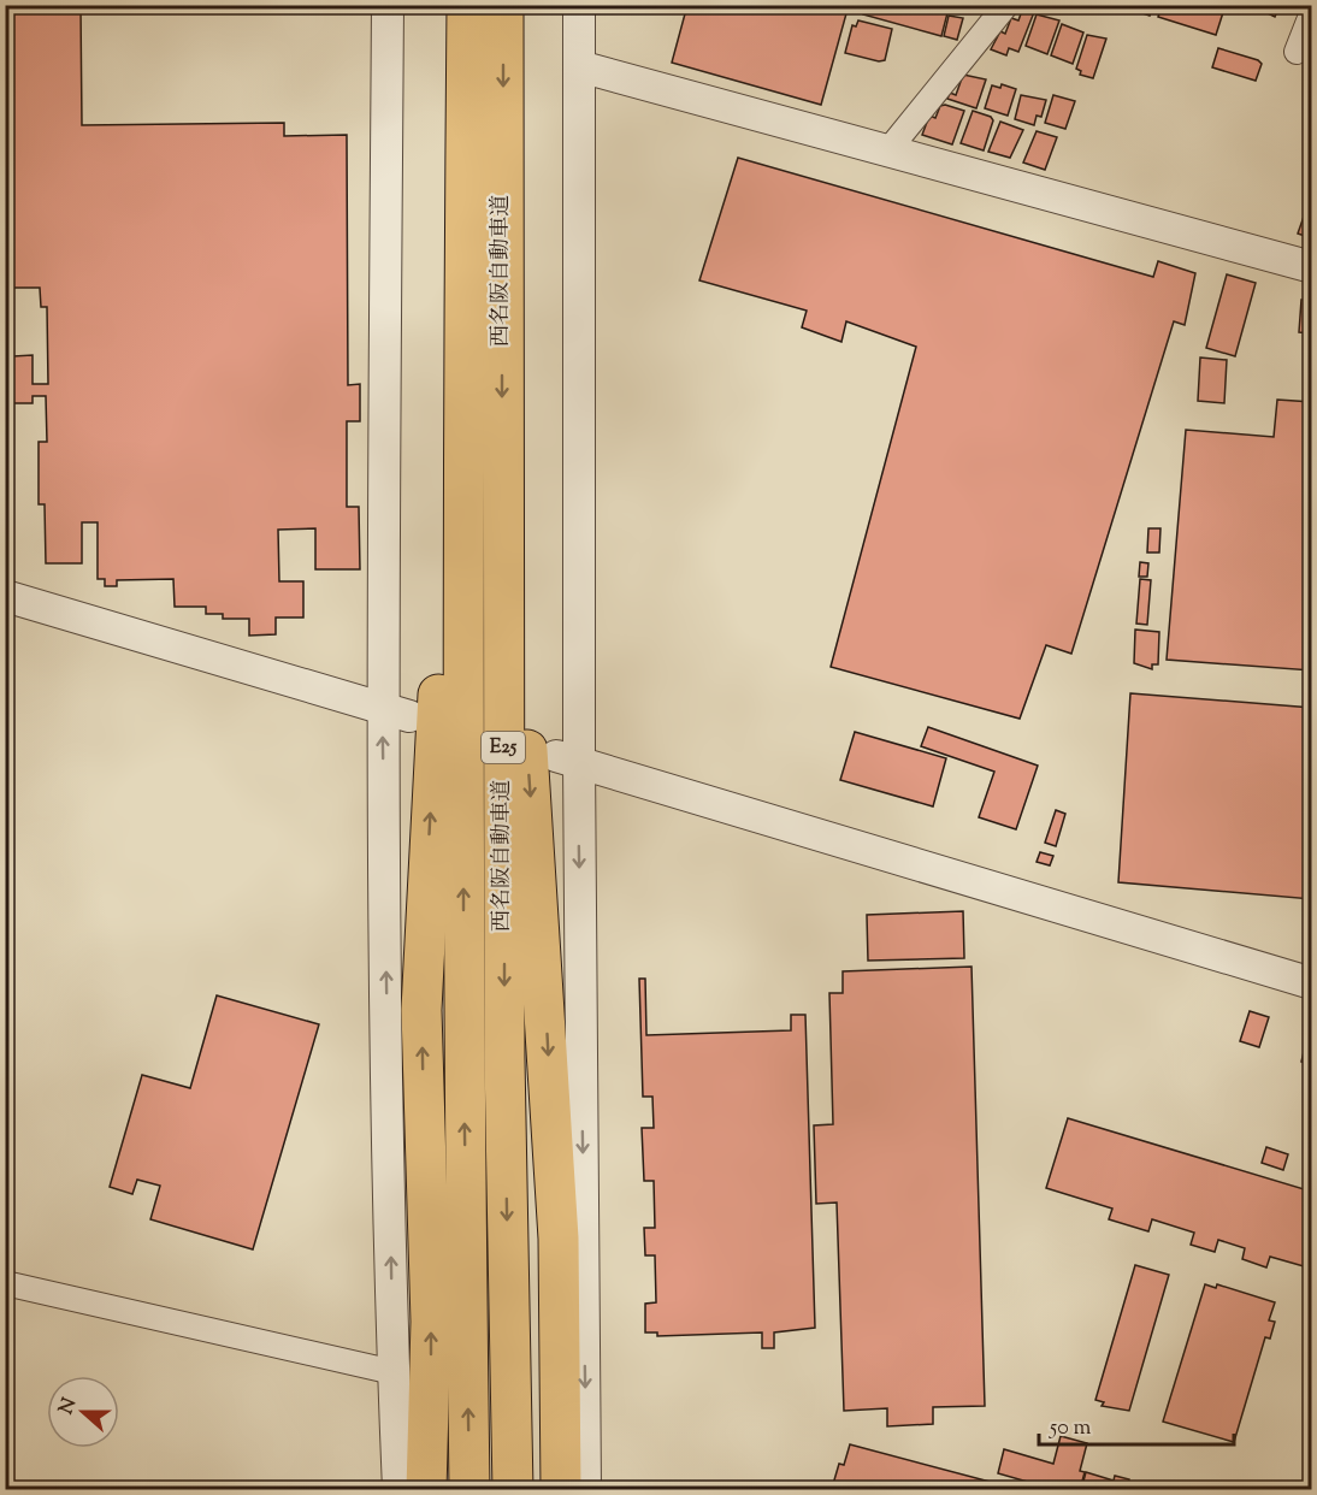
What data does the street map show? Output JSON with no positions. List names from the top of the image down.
{
  "streets": {
    "highway": ["西名阪自動車道", "E25"]
  },
  "scale_bar": "50 m",
  "north": "left"
}
